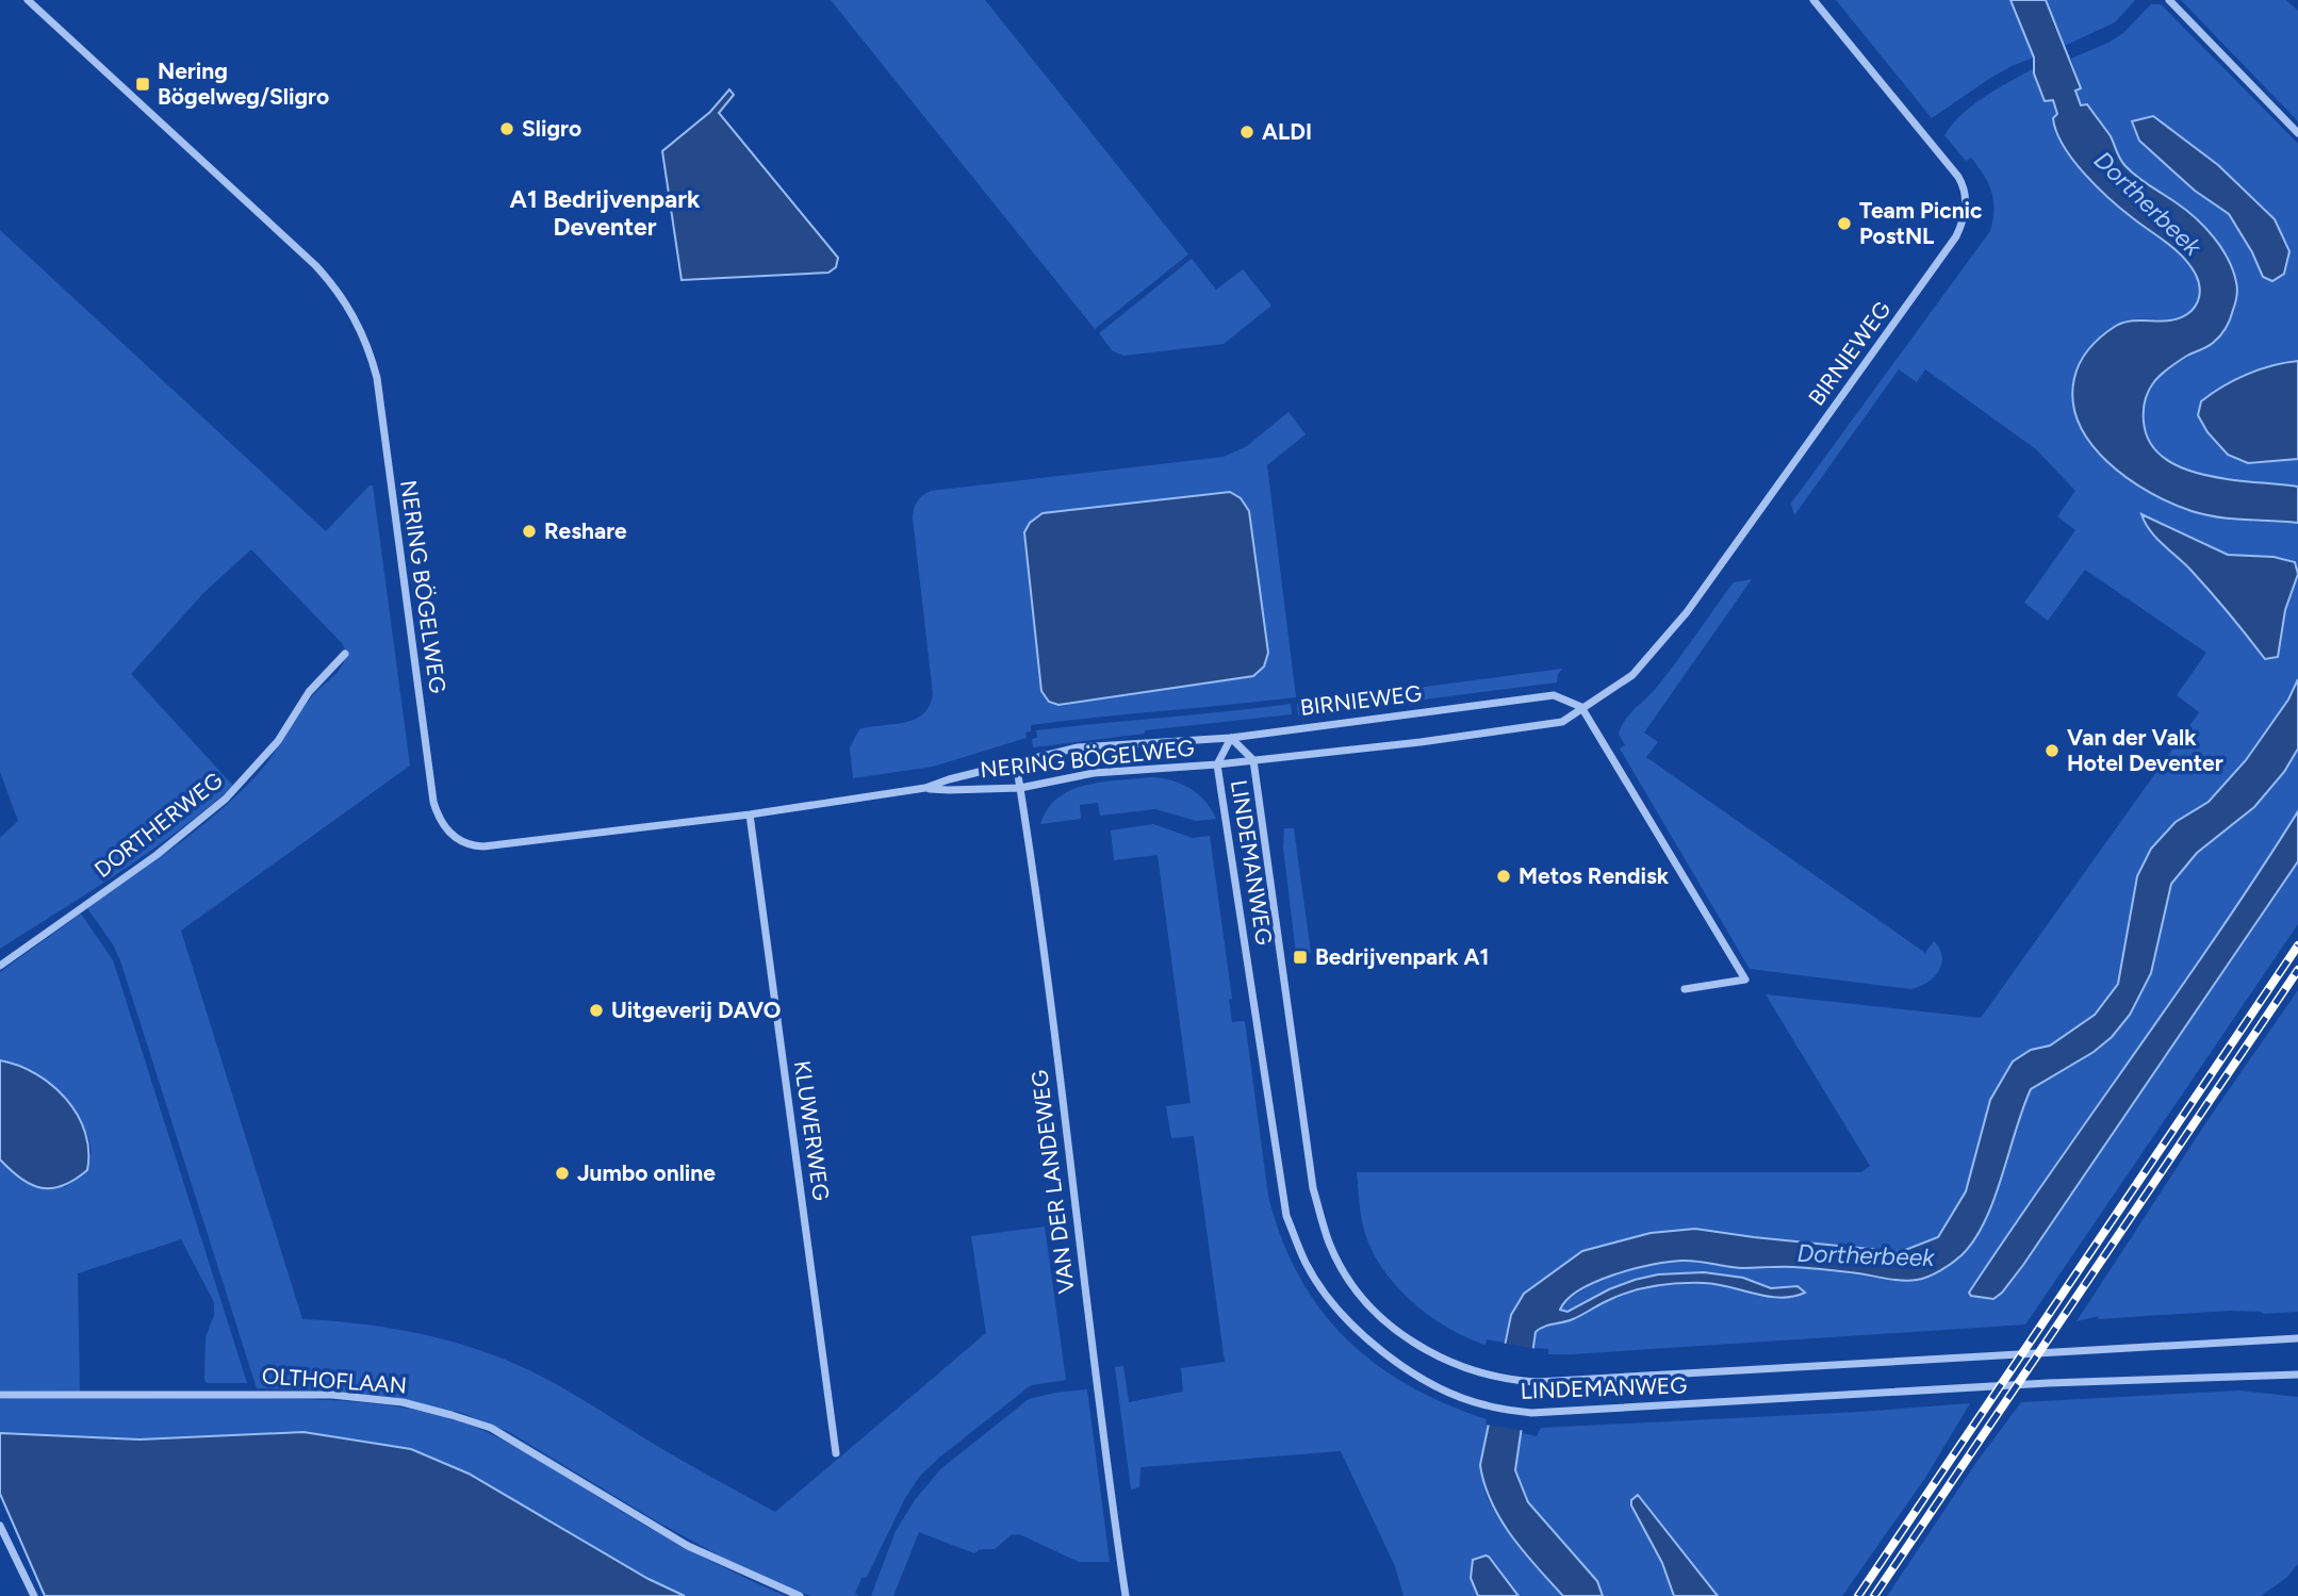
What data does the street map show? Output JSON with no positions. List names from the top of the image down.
{
  "streets": {
    "street": [
      "BIRNIEWEG",
      "NERING BÖGELWEG",
      "DORTHERWEG",
      "LINDEMANWEG",
      "KLUWERWEG",
      "VAN DER LANDEWEG",
      "OLTHOFLAAN"
    ]
  },
  "crossings": [
    ["BIRNIEWEG", "NERING BÖGELWEG"],
    ["BIRNIEWEG", "LINDEMANWEG"],
    ["NERING BÖGELWEG", "LINDEMANWEG"],
    ["NERING BÖGELWEG", "KLUWERWEG"],
    ["NERING BÖGELWEG", "VAN DER LANDEWEG"]
  ],
  "districts": ["A1 Bedrijvenpark Deventer"],
  "water": ["Dortherbeek"],
  "places": {
    "transit": ["Nering Bögelweg/Sligro", "Bedrijvenpark A1"],
    "other": [
      "Sligro",
      "ALDI",
      "Team Picnic PostNL",
      "Reshare",
      "Van der Valk Hotel Deventer",
      "Metos Rendisk",
      "Uitgeverij DAVO",
      "Jumbo online"
    ]
  }
}
